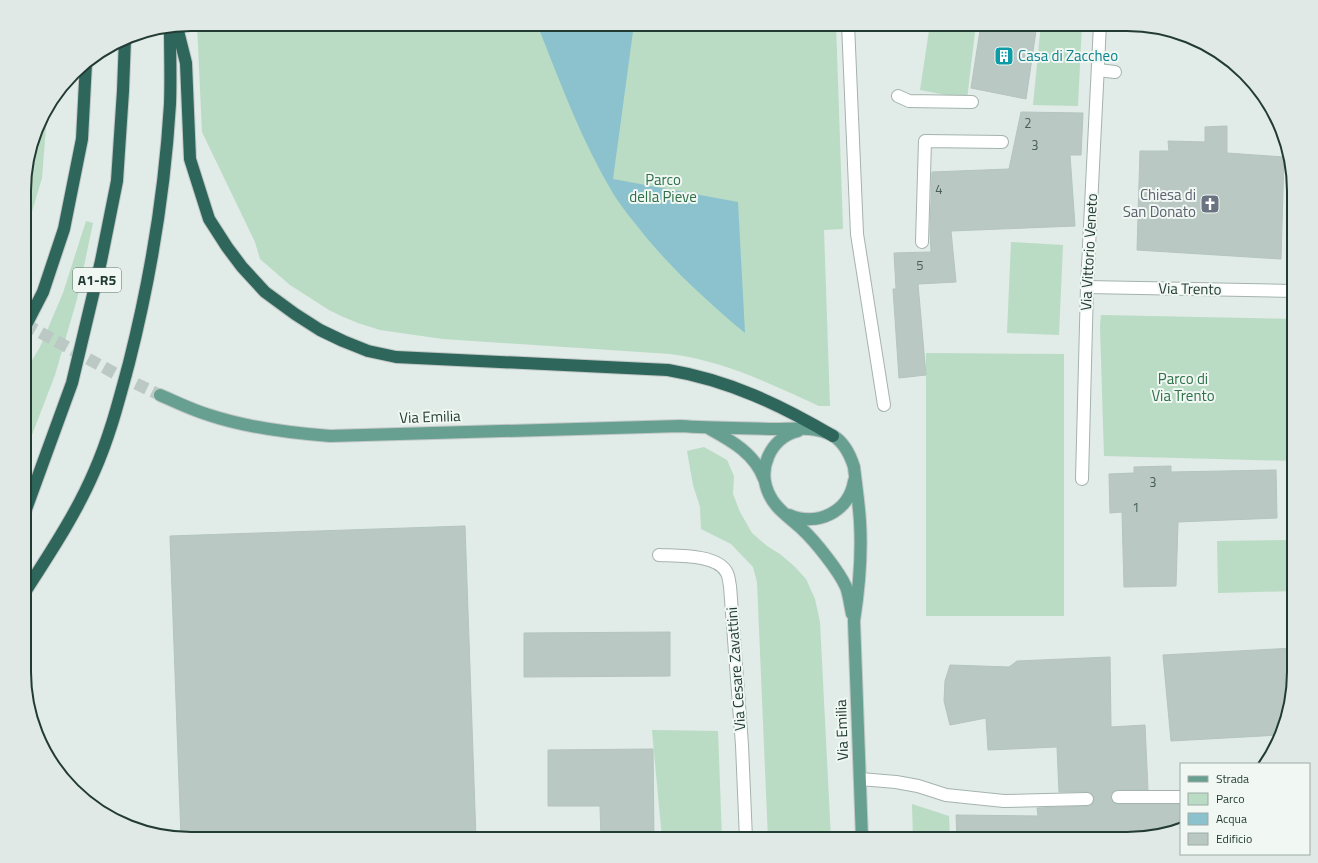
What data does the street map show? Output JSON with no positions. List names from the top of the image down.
{
  "streets": {
    "highway": ["A1-R5"],
    "main road": ["Via Emilia"],
    "street": ["Via Vittorio Veneto", "Via Trento", "Via Cesare Zavattini"]
  },
  "crossings": [
    ["Via Vittorio Veneto", "Via Trento"]
  ],
  "parks": ["Parco della Pieve", "Parco di Via Trento"],
  "places": {
    "building": ["Casa di Zaccheo"],
    "church": ["Chiesa di San Donato"]
  },
  "house_numbers": [
    "2",
    "3",
    "4",
    "5",
    "3",
    "1"
  ],
  "legend": [
    "Strada",
    "Parco",
    "Acqua",
    "Edificio"
  ]
}
